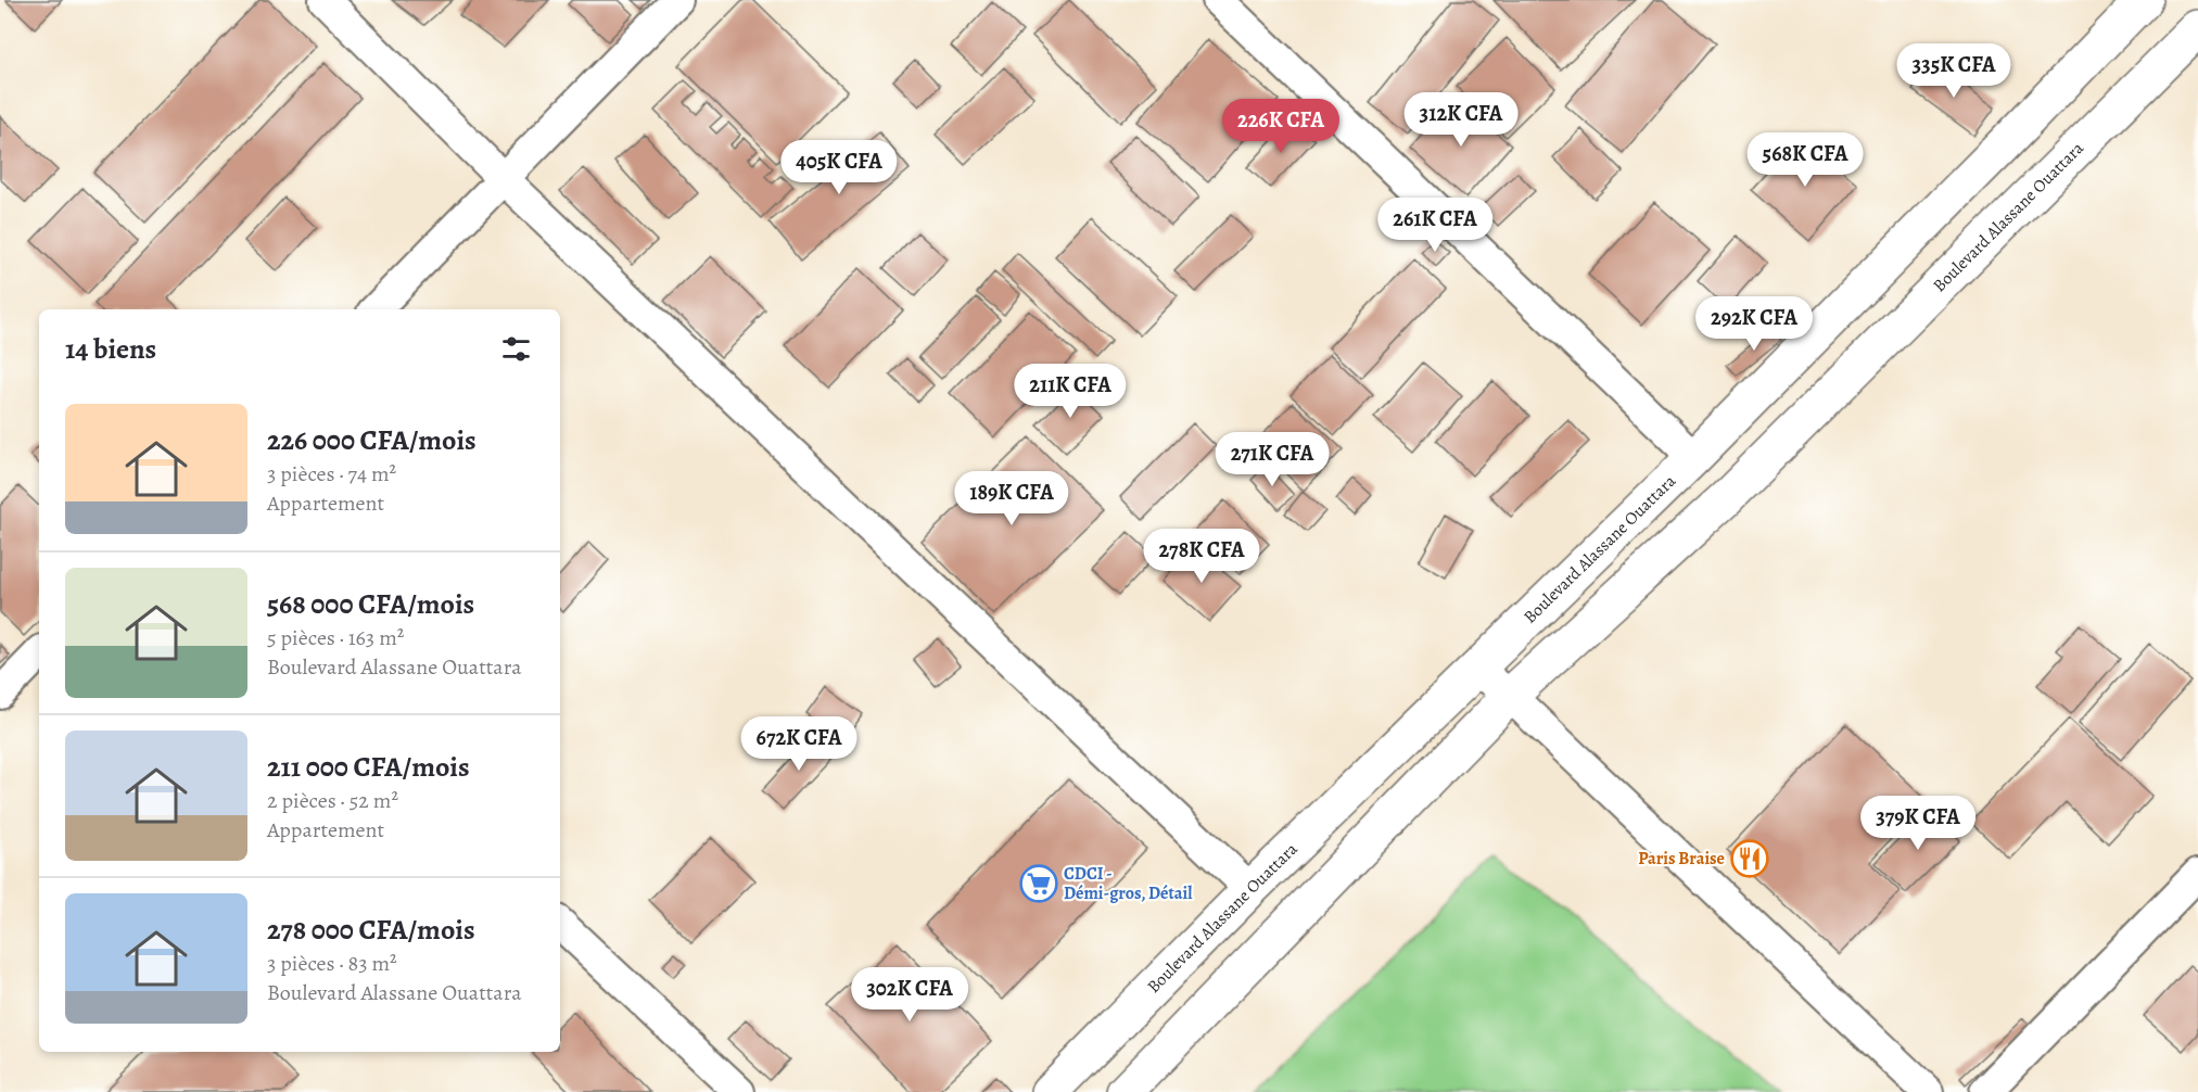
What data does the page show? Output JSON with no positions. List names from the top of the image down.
{
  "streets": {
    "main road": ["Boulevard Alassane Ouattara"]
  },
  "places": {
    "restaurant": ["Paris Braise"],
    "supermarket": ["CDCI - Démi-gros, Détail"]
  },
  "page": {
    "price": [
      "335K CFA",
      "312K CFA",
      "226K CFA",
      "568K CFA",
      "405K CFA",
      "261K CFA",
      "292K CFA",
      "211K CFA",
      "271K CFA",
      "189K CFA",
      "278K CFA",
      "672K CFA",
      "379K CFA",
      "302K CFA"
    ],
    "heading": "14 biens",
    "list": [
      {
        "name": "226 000 CFA/mois",
        "note": "3 pièces · 74 m² · Appartement"
      },
      {
        "name": "568 000 CFA/mois",
        "note": "5 pièces · 163 m² · Boulevard Alassane Ouattara"
      },
      {
        "name": "211 000 CFA/mois",
        "note": "2 pièces · 52 m² · Appartement"
      },
      {
        "name": "278 000 CFA/mois",
        "note": "3 pièces · 83 m² · Boulevard Alassane Ouattara"
      }
    ]
  }
}
